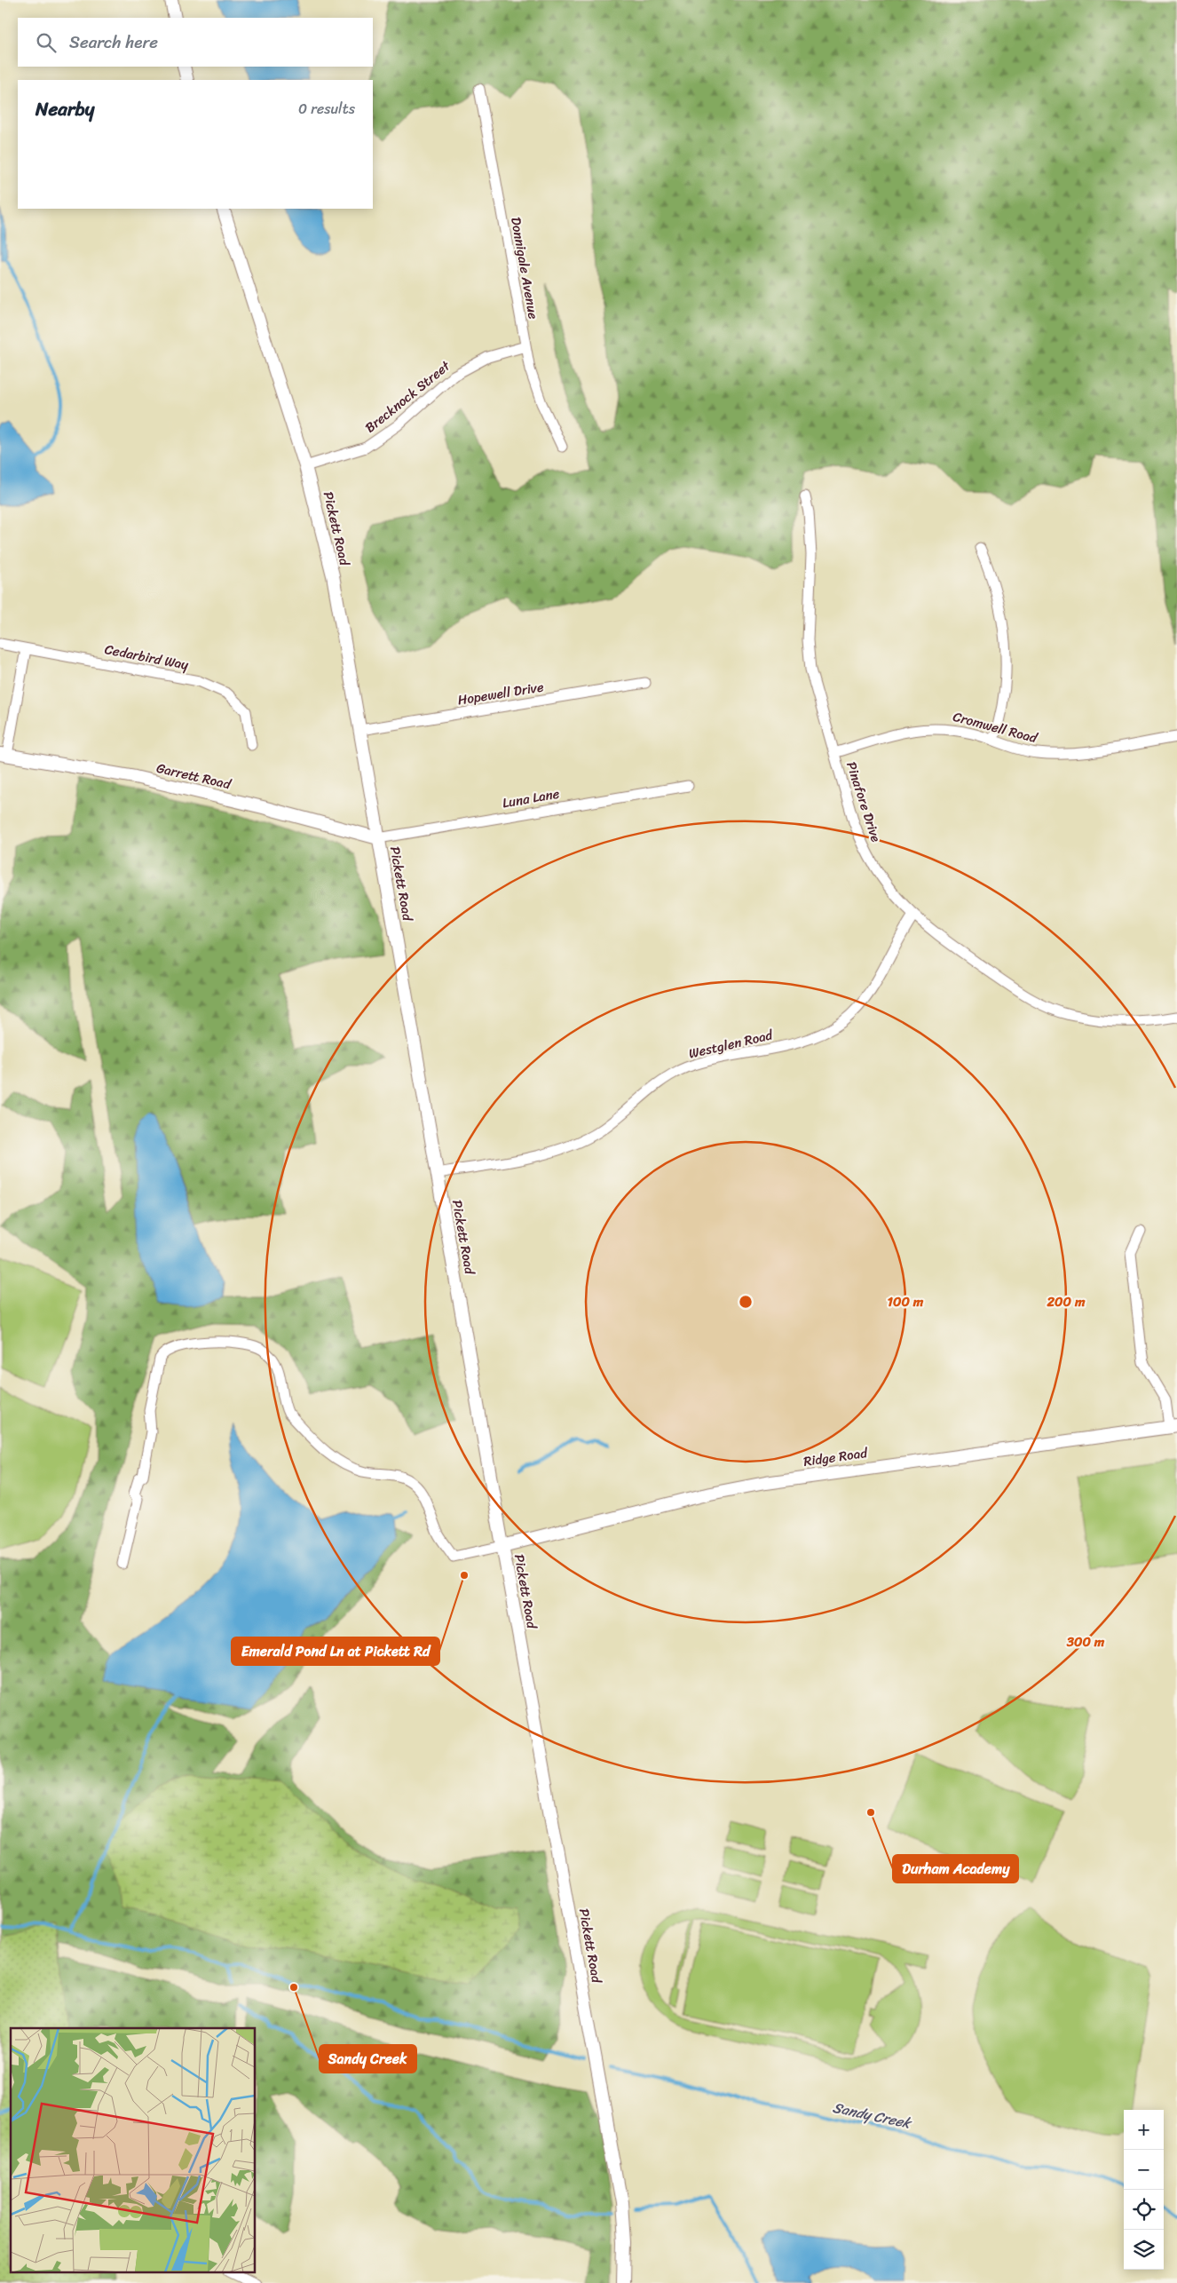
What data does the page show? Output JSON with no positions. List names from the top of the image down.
{
  "streets": {
    "street": [
      "Donnigale Avenue",
      "Brecknock Street",
      "Pickett Road",
      "Cedarbird Way",
      "Hopewell Drive",
      "Cromwell Road",
      "Garrett Road",
      "Luna Lane",
      "Pinafore Drive",
      "Westglen Road",
      "Ridge Road"
    ]
  },
  "crossings": [
    ["Donnigale Avenue", "Brecknock Street"],
    ["Brecknock Street", "Pickett Road"],
    ["Pickett Road", "Hopewell Drive"],
    ["Pickett Road", "Garrett Road"],
    ["Pickett Road", "Luna Lane"],
    ["Pickett Road", "Westglen Road"],
    ["Pickett Road", "Ridge Road"],
    ["Cromwell Road", "Pinafore Drive"],
    ["Garrett Road", "Luna Lane"],
    ["Pinafore Drive", "Westglen Road"]
  ],
  "water": ["Sandy Creek"],
  "places": ["Emerald Pond Ln at Pickett Rd", "Durham Academy", "Sandy Creek"],
  "page": {
    "search": "Search here",
    "heading": ["Nearby", "0 results"],
    "map_buttons": ["+", "−"]
  },
  "rings": ["100 m", "200 m", "300 m"]
}
